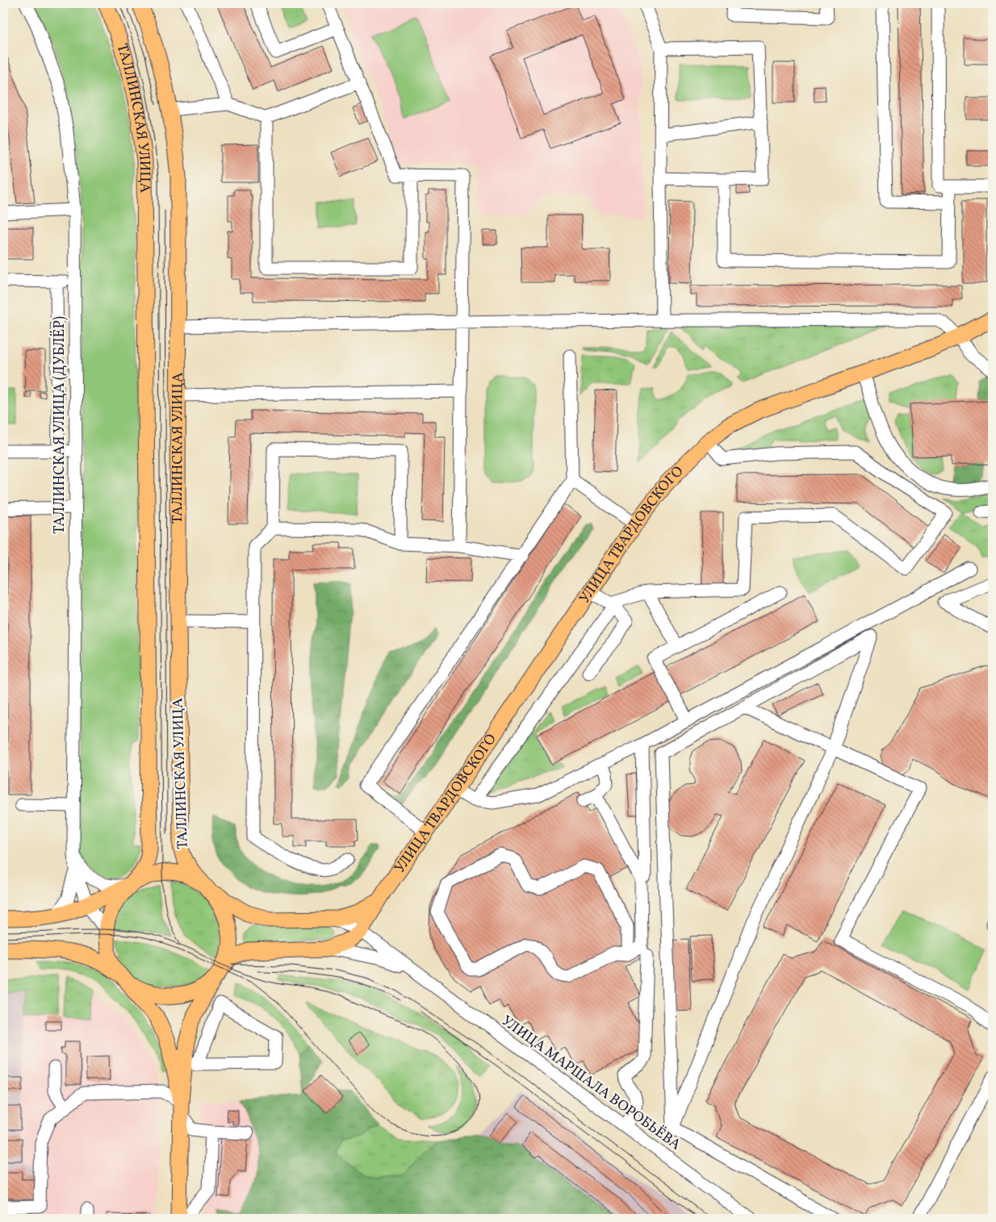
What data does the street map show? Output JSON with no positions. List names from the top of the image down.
{
  "streets": {
    "main road": ["ТАЛЛИНСКАЯ УЛИЦА", "УЛИЦА ТВАРДОВСКОГО"],
    "street": ["ТАЛЛИНСКАЯ УЛИЦА (ДУБЛЁР)", "УЛИЦА МАРШАЛА ВОРОБЬЁВА"]
  },
  "crossings": [
    ["ТАЛЛИНСКАЯ УЛИЦА", "ТАЛЛИНСКАЯ УЛИЦА (ДУБЛЁР)"],
    ["ТАЛЛИНСКАЯ УЛИЦА", "УЛИЦА ТВАРДОВСКОГО"],
    ["ТАЛЛИНСКАЯ УЛИЦА (ДУБЛЁР)", "УЛИЦА ТВАРДОВСКОГО"],
    ["УЛИЦА ТВАРДОВСКОГО", "УЛИЦА МАРШАЛА ВОРОБЬЁВА"]
  ]
}
